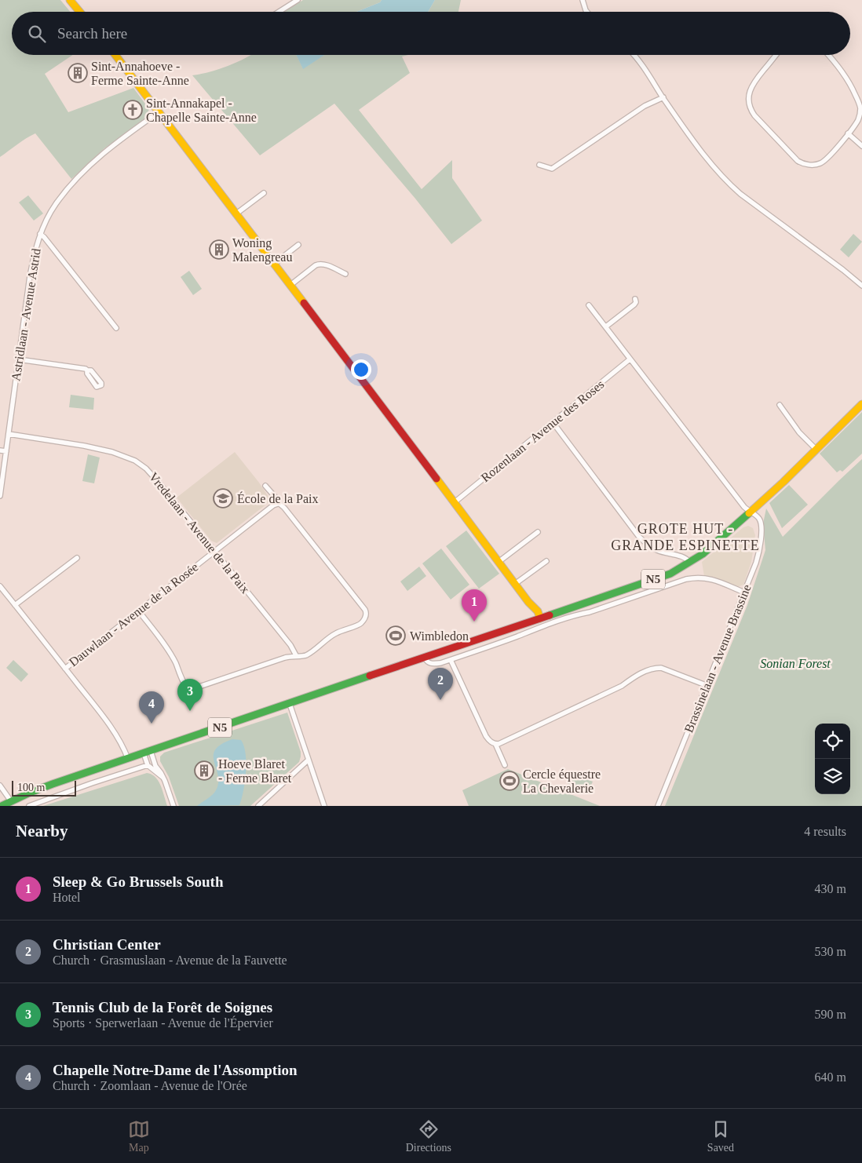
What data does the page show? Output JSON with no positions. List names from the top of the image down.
{
  "streets": {
    "main road": ["N5"],
    "street": [
      "Astridlaan - Avenue Astrid",
      "Rozenlaan - Avenue des Roses",
      "Vredelaan - Avenue de la Paix",
      "Dauwlaan - Avenue de la Rosée",
      "Brassinelaan - Avenue Brassine"
    ]
  },
  "crossings": [
    ["Astridlaan - Avenue Astrid", "Vredelaan - Avenue de la Paix"],
    ["Rozenlaan - Avenue des Roses", "Brassinelaan - Avenue Brassine"],
    ["Vredelaan - Avenue de la Paix", "Dauwlaan - Avenue de la Rosée"],
    ["N5", "Brassinelaan - Avenue Brassine"]
  ],
  "districts": ["GROTE HUT - GRANDE ESPINETTE"],
  "parks": ["Sonian Forest"],
  "places": {
    "building": ["Sint-Annahoeve - Ferme Sainte-Anne", "Woning Malengreau", "Hoeve Blaret - Ferme Blaret"],
    "church": ["Sint-Annakapel - Chapelle Sainte-Anne"],
    "school or university": ["École de la Paix"],
    "sports": ["Wimbledon", "Cercle équestre La Chevalerie"]
  },
  "scale_bar": "100 m",
  "page": {
    "search": "Search here",
    "pins": [
      "1",
      "2",
      "3",
      "4"
    ],
    "scale": "100 m",
    "heading": ["Nearby", "4 results"],
    "list": [
      {
        "mark": "1",
        "name": "Sleep & Go Brussels South",
        "note": "Hotel",
        "value": "430 m"
      },
      {
        "mark": "2",
        "name": "Christian Center",
        "note": "Church · Grasmuslaan - Avenue de la Fauvette",
        "value": "530 m"
      },
      {
        "mark": "3",
        "name": "Tennis Club de la Forêt de Soignes",
        "note": "Sports · Sperwerlaan - Avenue de l'Épervier",
        "value": "590 m"
      },
      {
        "mark": "4",
        "name": "Chapelle Notre-Dame de l'Assomption",
        "note": "Church · Zoomlaan - Avenue de l'Orée",
        "value": "640 m"
      }
    ],
    "nav": ["Map", "Directions", "Saved"]
  }
}
